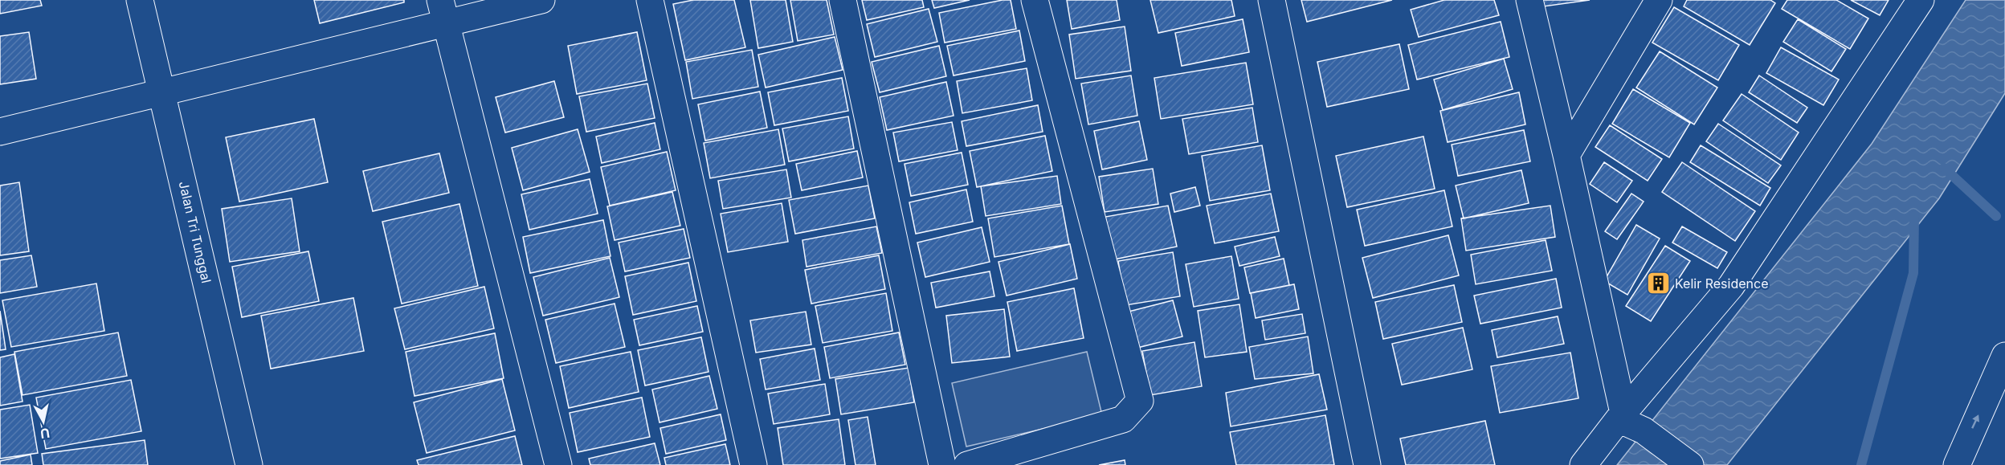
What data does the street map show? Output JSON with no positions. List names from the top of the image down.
{
  "streets": {
    "main road": ["Jalan Tri Tunggal"]
  },
  "places": {
    "building": ["Kelir Residence"]
  },
  "north": "bottom"
}
